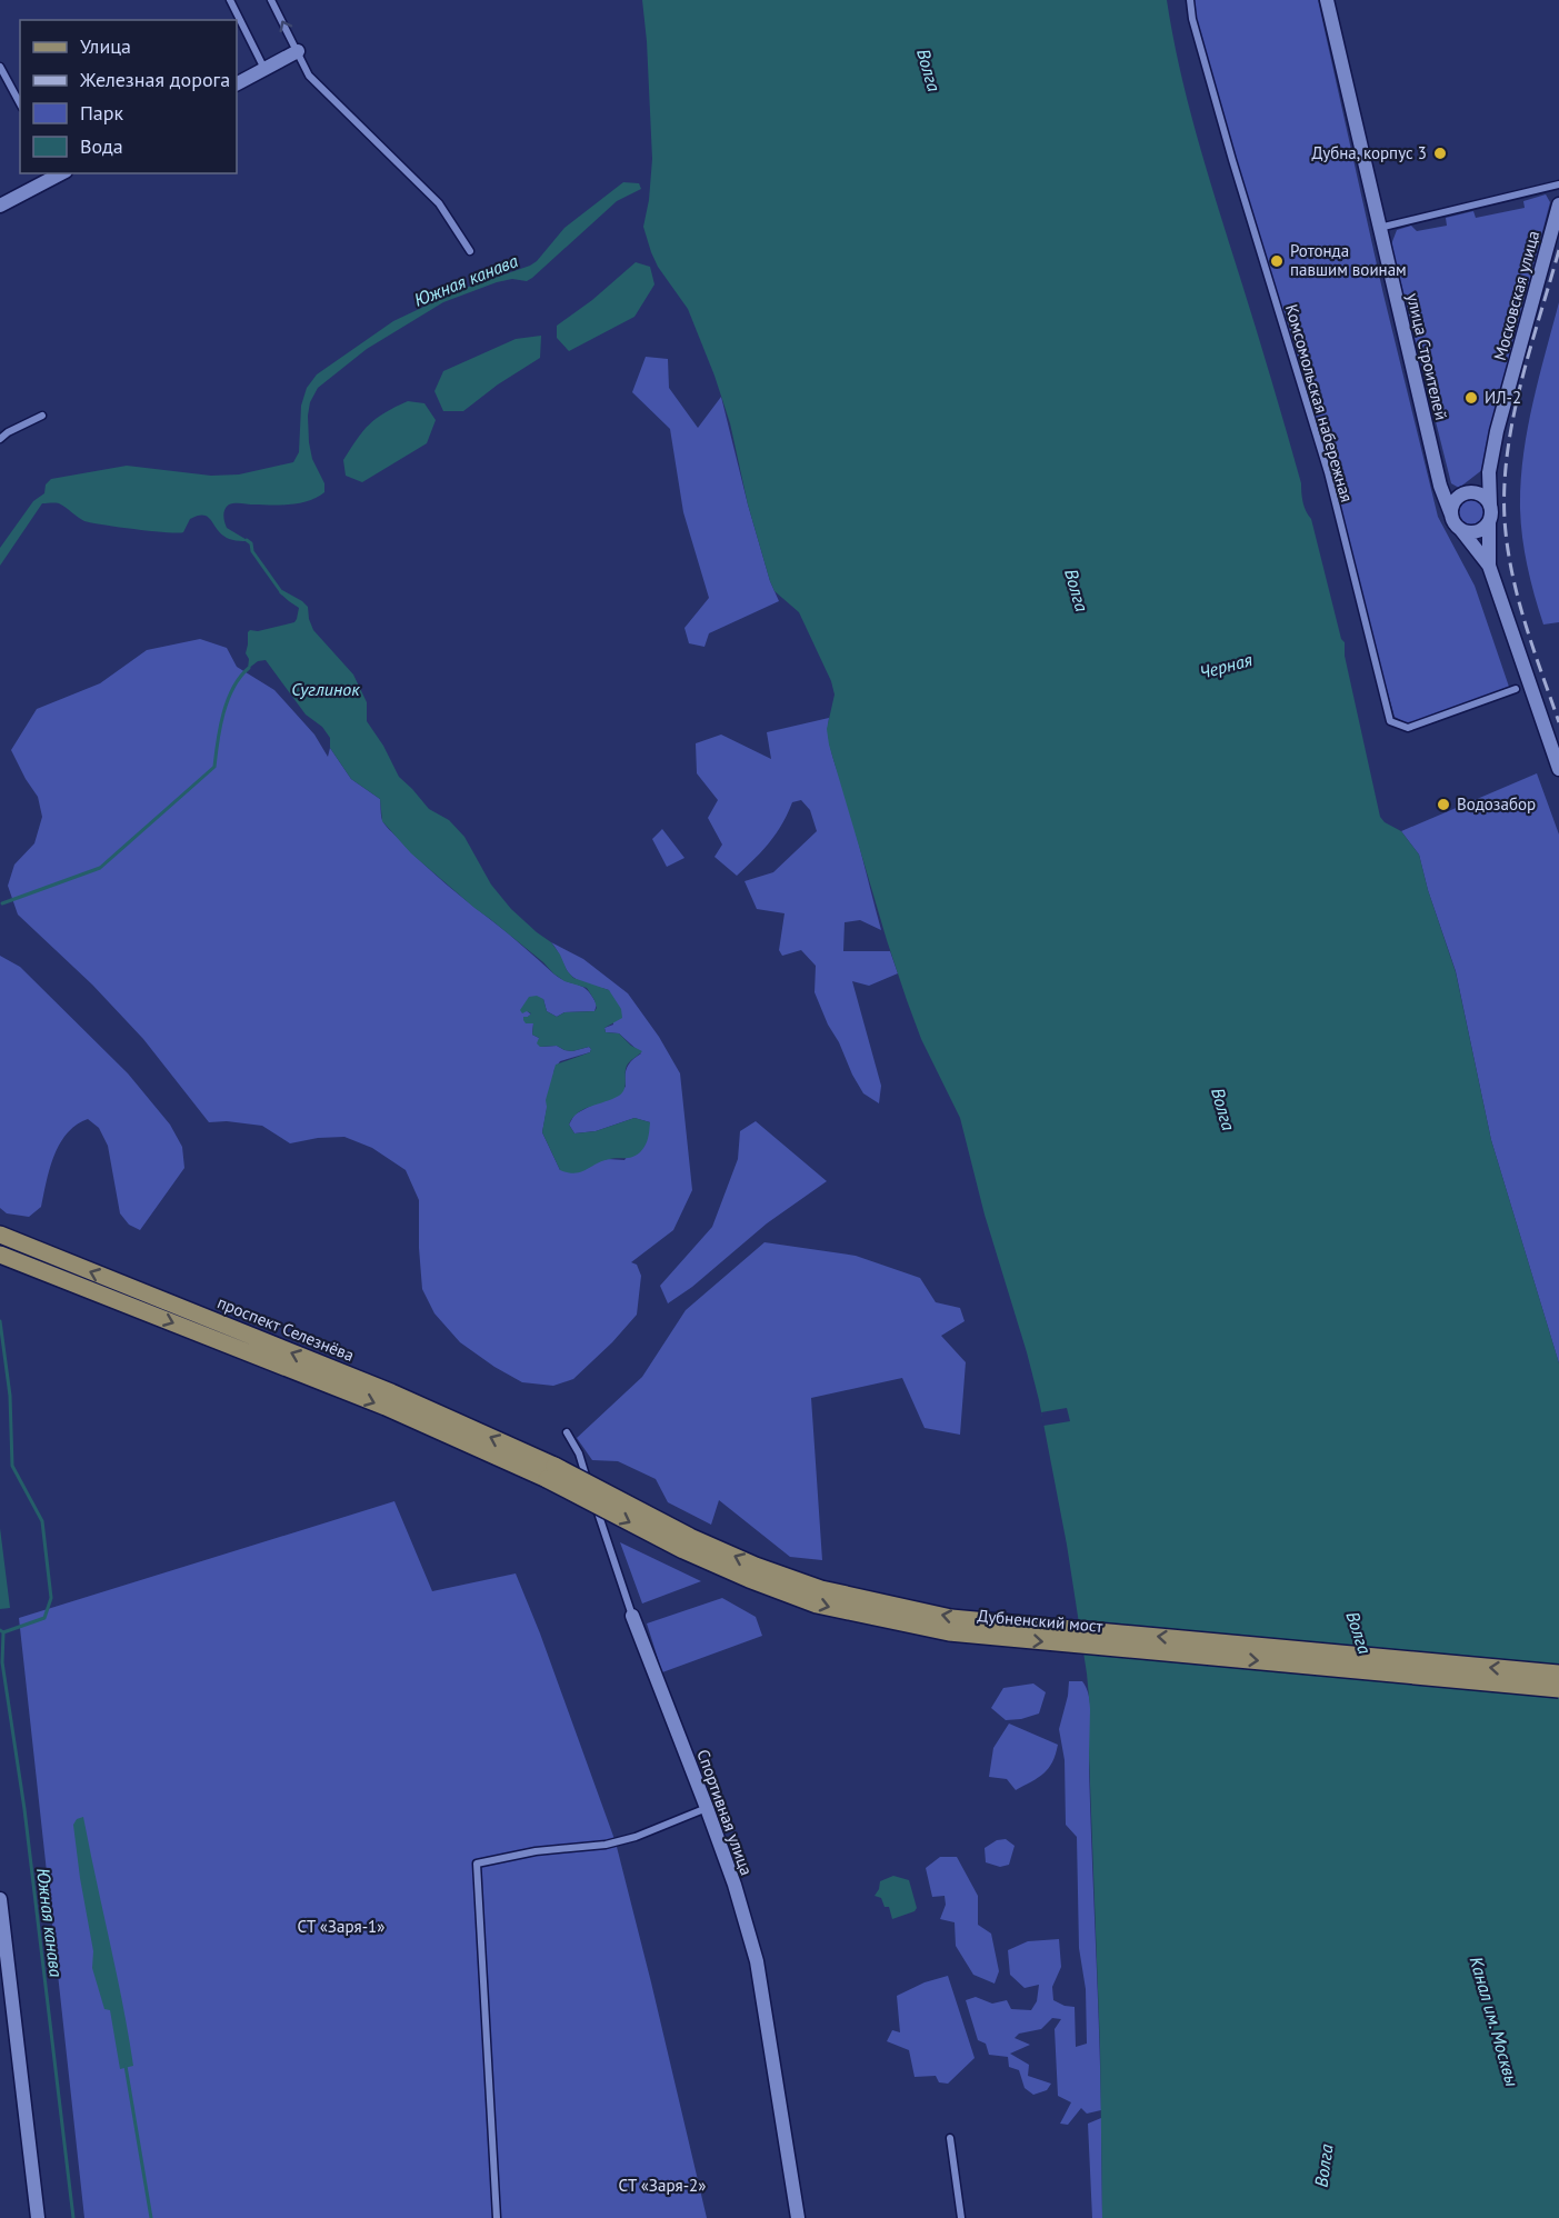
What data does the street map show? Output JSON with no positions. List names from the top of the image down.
{
  "streets": {
    "main road": ["проспект Селезнёва", "Дубненский мост"],
    "street": [
      "Московская улица",
      "улица Строителей",
      "Комсомольская набережная",
      "Спортивная улица"
    ]
  },
  "crossings": [
    ["Московская улица", "улица Строителей"],
    ["проспект Селезнёва", "Дубненский мост"]
  ],
  "water": [
    "Волга",
    "Южная канава",
    "Черная",
    "Суглинок",
    "Канал им. Москвы"
  ],
  "parks": ["СТ «Заря-1»", "СТ «Заря-2»"],
  "places": [
    "Дубна, корпус 3",
    "Ротонда павшим воинам",
    "ИЛ-2",
    "Водозабор"
  ],
  "legend": [
    "Улица",
    "Железная дорога",
    "Парк",
    "Вода"
  ]
}
